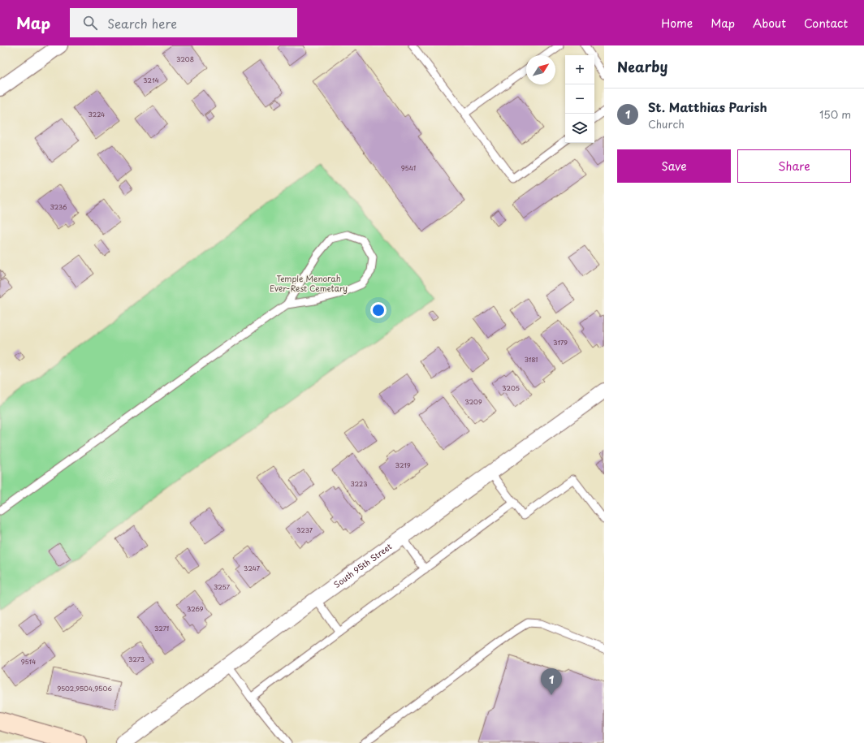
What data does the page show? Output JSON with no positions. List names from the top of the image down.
{
  "streets": {
    "street": ["South 95th Street"]
  },
  "parks": ["Temple Menorah Ever-Rest Cemetary"],
  "house_numbers": [
    "3208",
    "3214",
    "3224",
    "9541",
    "3236",
    "3179",
    "3181",
    "3205",
    "3209",
    "3219",
    "3223",
    "3237",
    "3247",
    "3257",
    "3269",
    "3271",
    "3273",
    "9514",
    "9502,9504,9506"
  ],
  "north": "top right",
  "page": {
    "header": "Map",
    "search": "Search here",
    "nav": [
      "Home",
      "Map",
      "About",
      "Contact"
    ],
    "heading": "Nearby",
    "map_buttons": ["+", "−"],
    "list": [
      {
        "mark": "1",
        "name": "St. Matthias Parish",
        "note": "Church",
        "value": "150 m"
      }
    ],
    "buttons": ["Save", "Share"],
    "pins": "1"
  }
}
